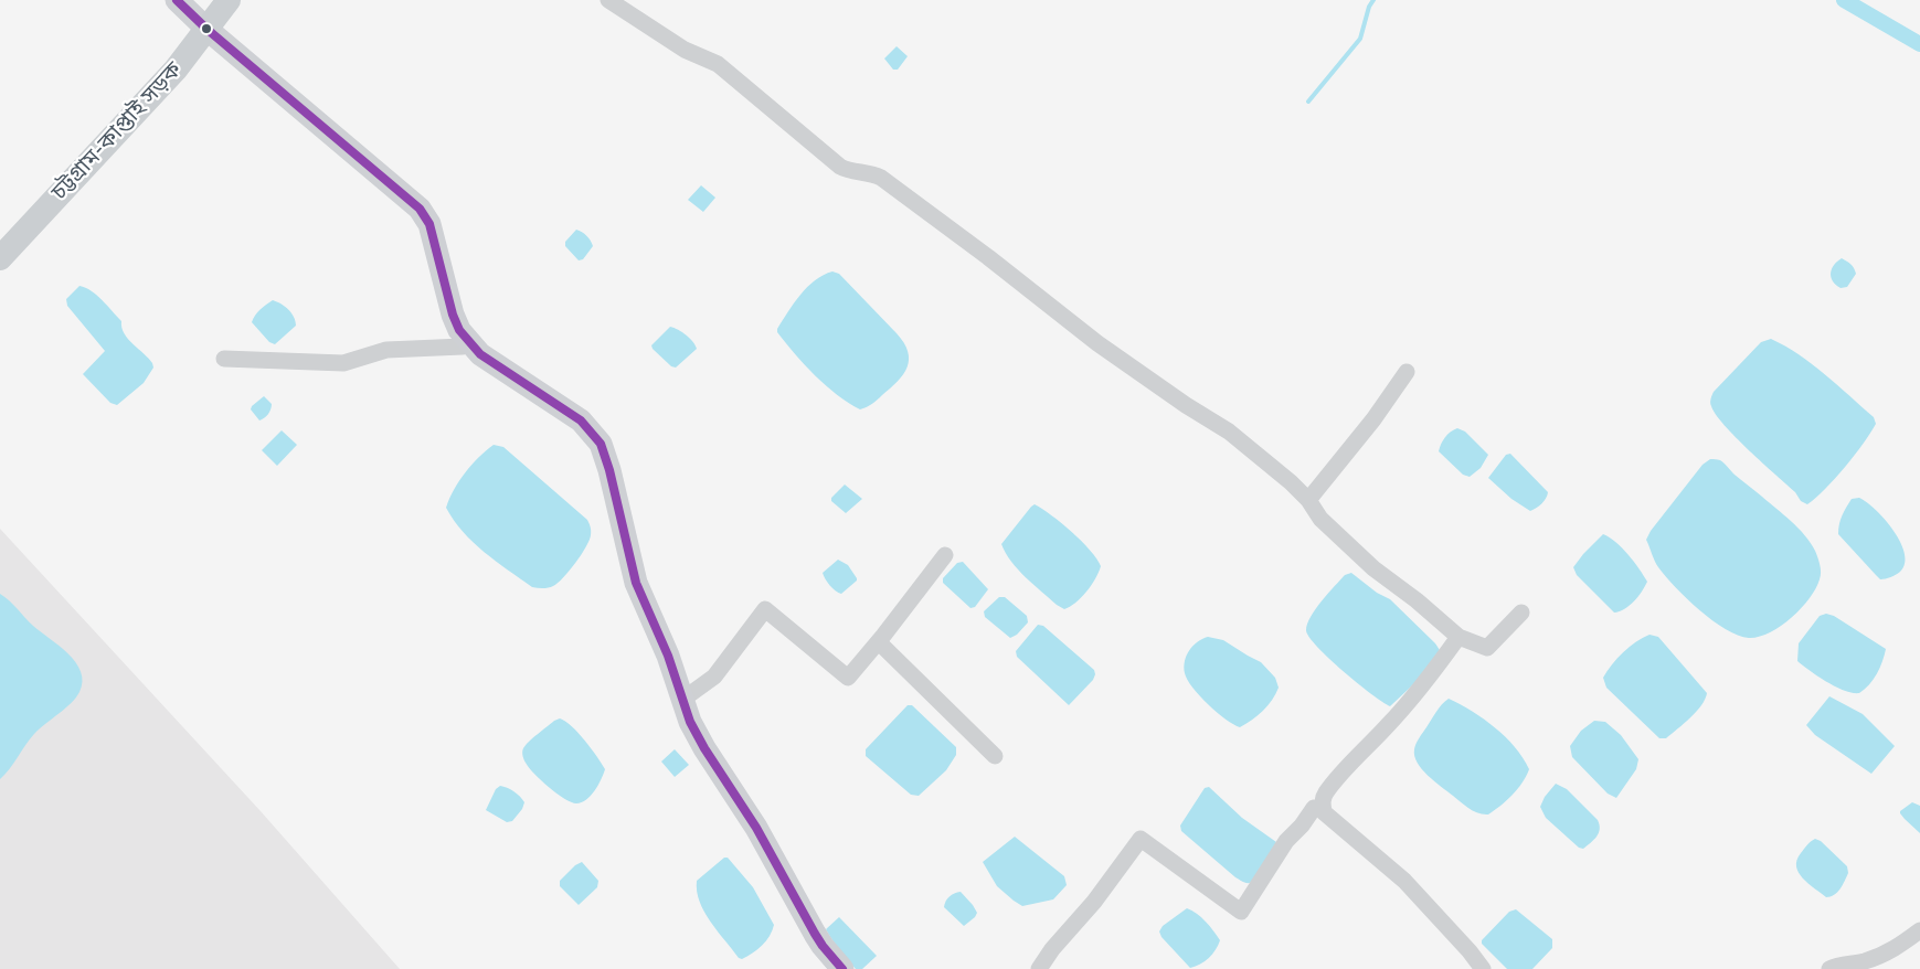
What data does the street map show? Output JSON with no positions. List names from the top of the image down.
{
  "streets": {
    "main road": ["চট্টগ্রাম-কাপ্তাই সড়ক"]
  }
}
